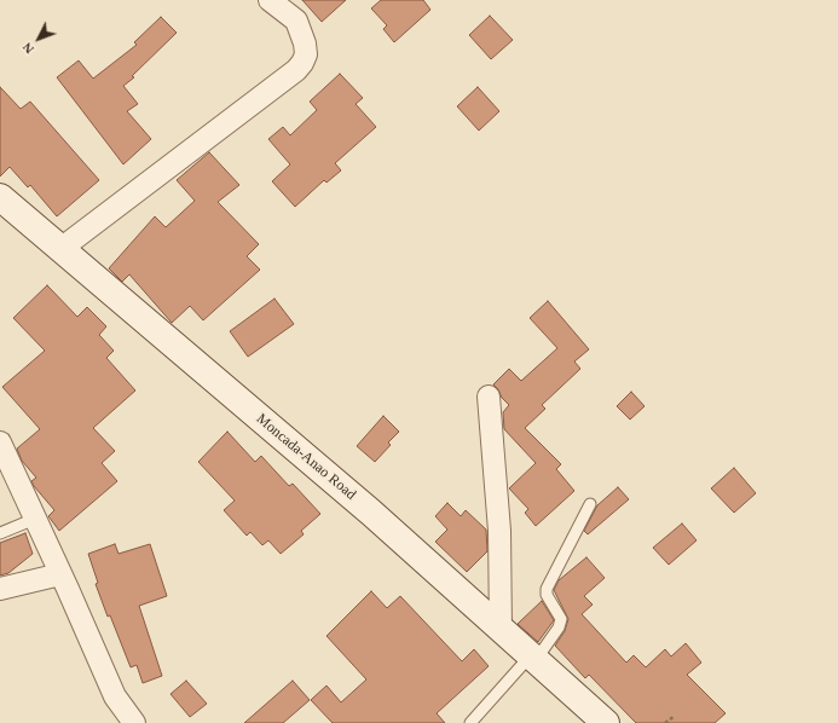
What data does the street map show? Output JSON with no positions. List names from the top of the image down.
{
  "streets": {
    "main road": ["Moncada-Anao Road"]
  },
  "north": "bottom left"
}
